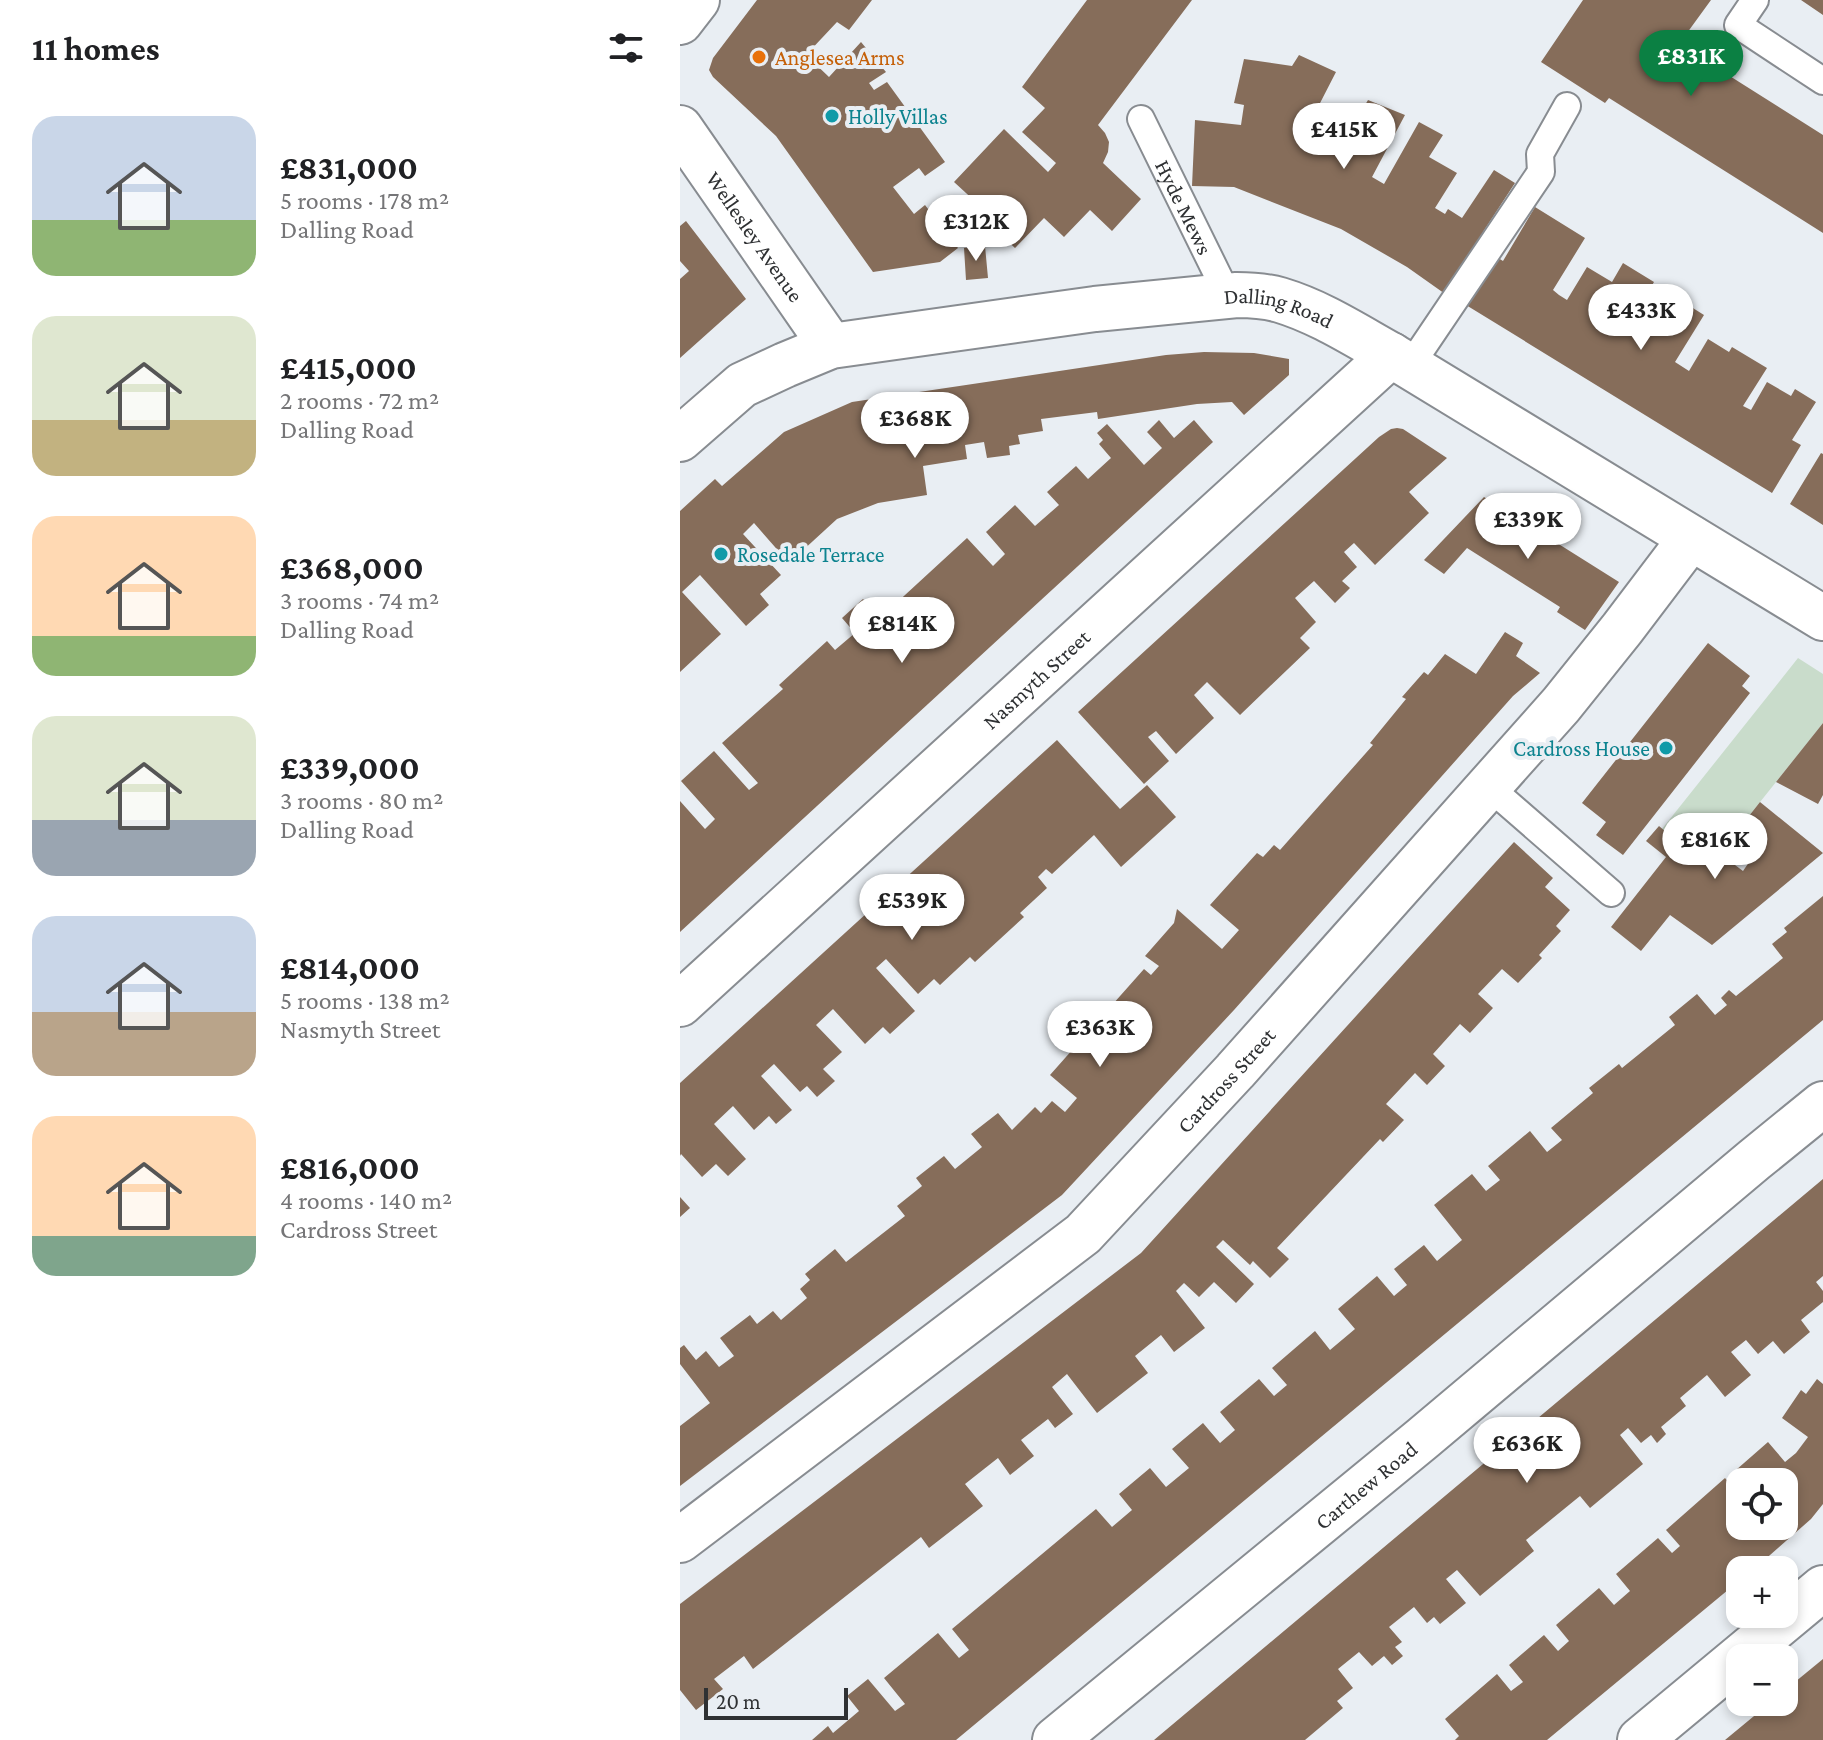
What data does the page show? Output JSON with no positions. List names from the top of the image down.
{
  "streets": {
    "street": [
      "Wellesley Avenue",
      "Dalling Road",
      "Nasmyth Street",
      "Cardross Street",
      "Carthew Road"
    ],
    "lane": ["Hyde Mews"]
  },
  "crossings": [
    ["Hyde Mews", "Dalling Road"],
    ["Wellesley Avenue", "Dalling Road"],
    ["Dalling Road", "Nasmyth Street"],
    ["Dalling Road", "Cardross Street"]
  ],
  "places": [
    "Anglesea Arms",
    "Holly Villas",
    "Rosedale Terrace",
    "Cardross House"
  ],
  "scale_bar": "20 m",
  "page": {
    "heading": "11 homes",
    "price": [
      "£831K",
      "£415K",
      "£312K",
      "£433K",
      "£368K",
      "£339K",
      "£814K",
      "£816K",
      "£539K",
      "£363K",
      "£636K"
    ],
    "list": [
      {
        "name": "£831,000",
        "note": "5 rooms · 178 m² · Dalling Road"
      },
      {
        "name": "£415,000",
        "note": "2 rooms · 72 m² · Dalling Road"
      },
      {
        "name": "£368,000",
        "note": "3 rooms · 74 m² · Dalling Road"
      },
      {
        "name": "£339,000",
        "note": "3 rooms · 80 m² · Dalling Road"
      },
      {
        "name": "£814,000",
        "note": "5 rooms · 138 m² · Nasmyth Street"
      },
      {
        "name": "£816,000",
        "note": "4 rooms · 140 m² · Cardross Street"
      }
    ],
    "map_buttons": ["+", "−"],
    "scale": "20 m"
  }
}
